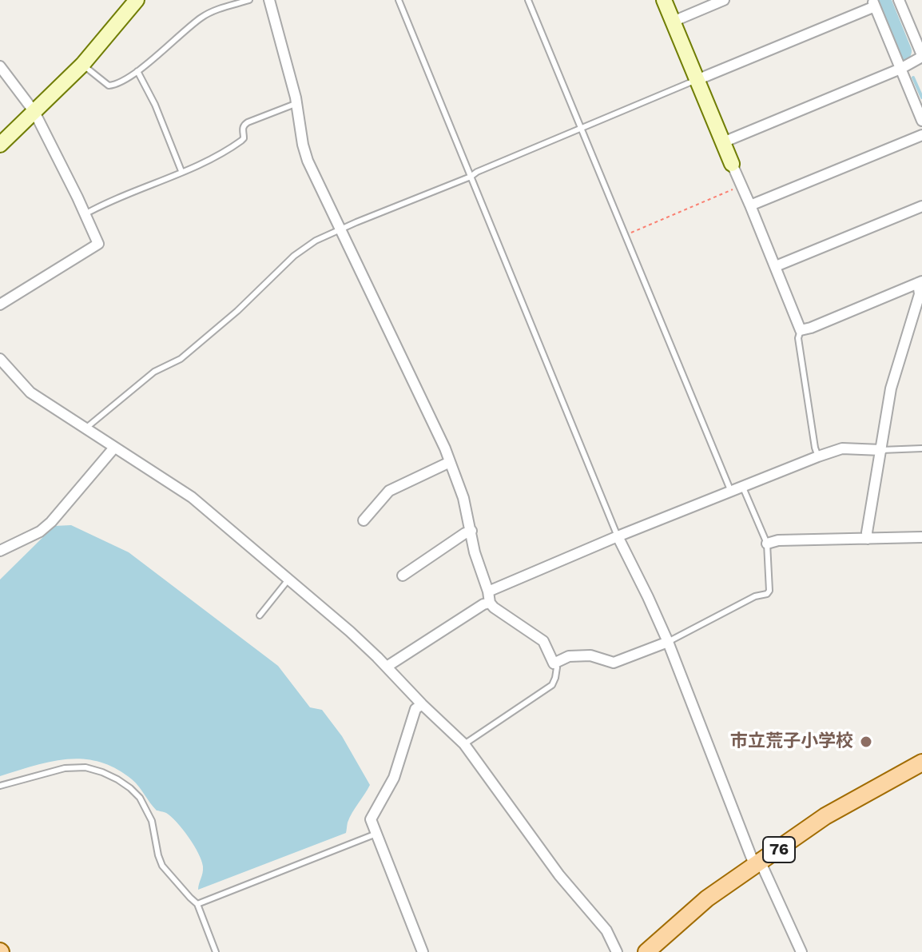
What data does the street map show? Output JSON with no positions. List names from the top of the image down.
{
  "streets": {
    "main road": ["76"]
  },
  "places": ["市立荒子小学校"]
}
